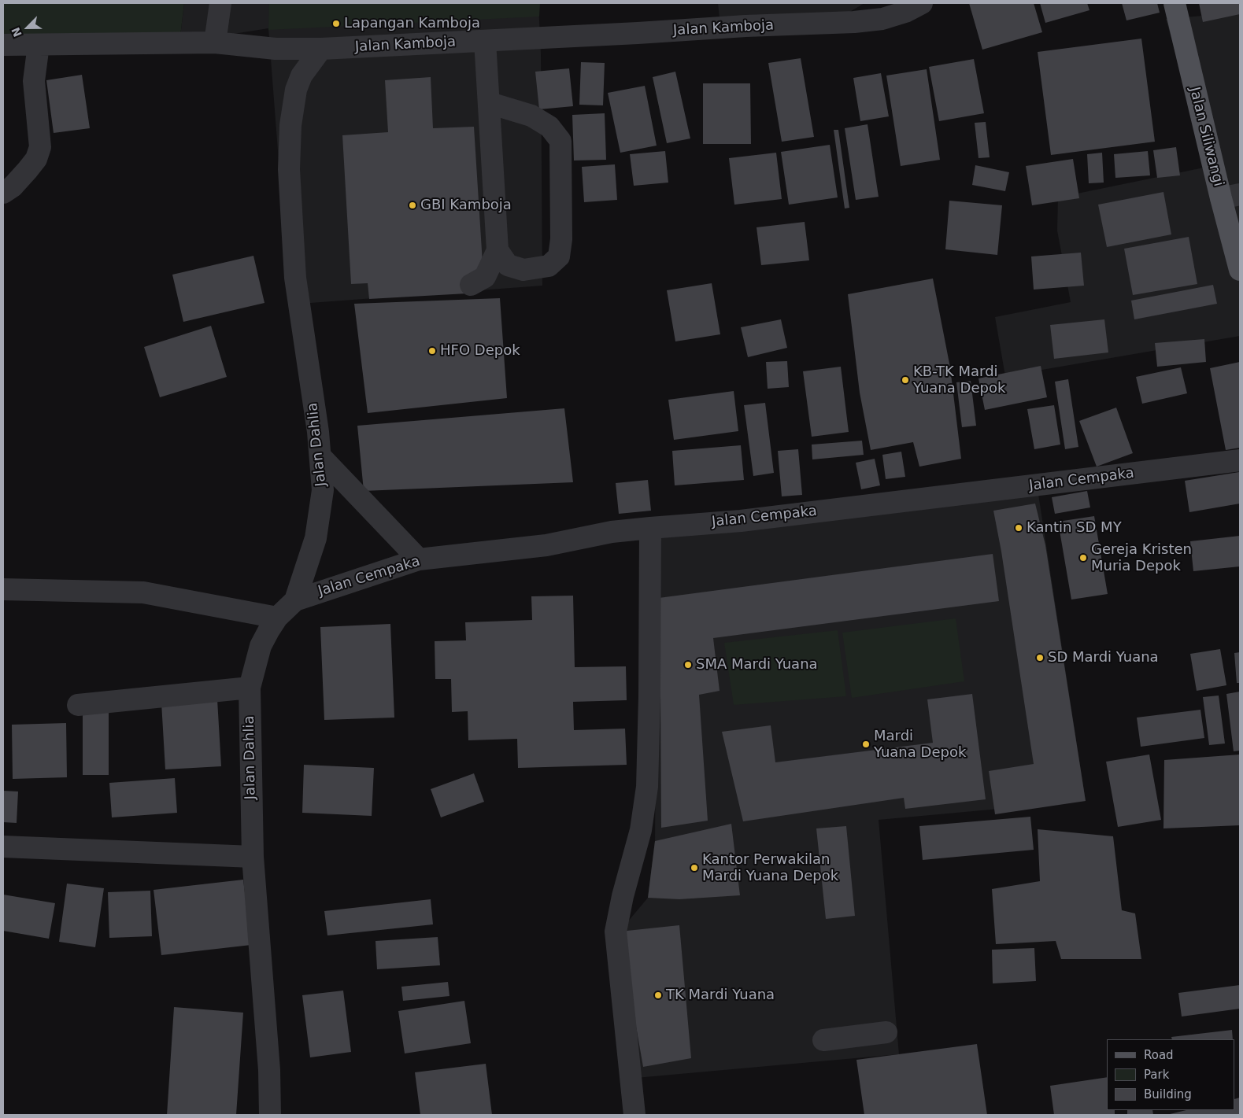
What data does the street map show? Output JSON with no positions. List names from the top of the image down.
{
  "streets": {
    "main road": ["Jalan Siliwangi"],
    "street": ["Jalan Kamboja", "Jalan Dahlia", "Jalan Cempaka"]
  },
  "crossings": [
    ["Jalan Kamboja", "Jalan Dahlia"],
    ["Jalan Dahlia", "Jalan Cempaka"]
  ],
  "places": [
    "Lapangan Kamboja",
    "GBI Kamboja",
    "HFO Depok",
    "KB-TK Mardi Yuana Depok",
    "Kantin SD MY",
    "Gereja Kristen Muria Depok",
    "SD Mardi Yuana",
    "SMA Mardi Yuana",
    "Mardi Yuana Depok",
    "Kantor Perwakilan Mardi Yuana Depok",
    "TK Mardi Yuana"
  ],
  "legend": ["Road", "Park", "Building"],
  "north": "bottom left"
}
